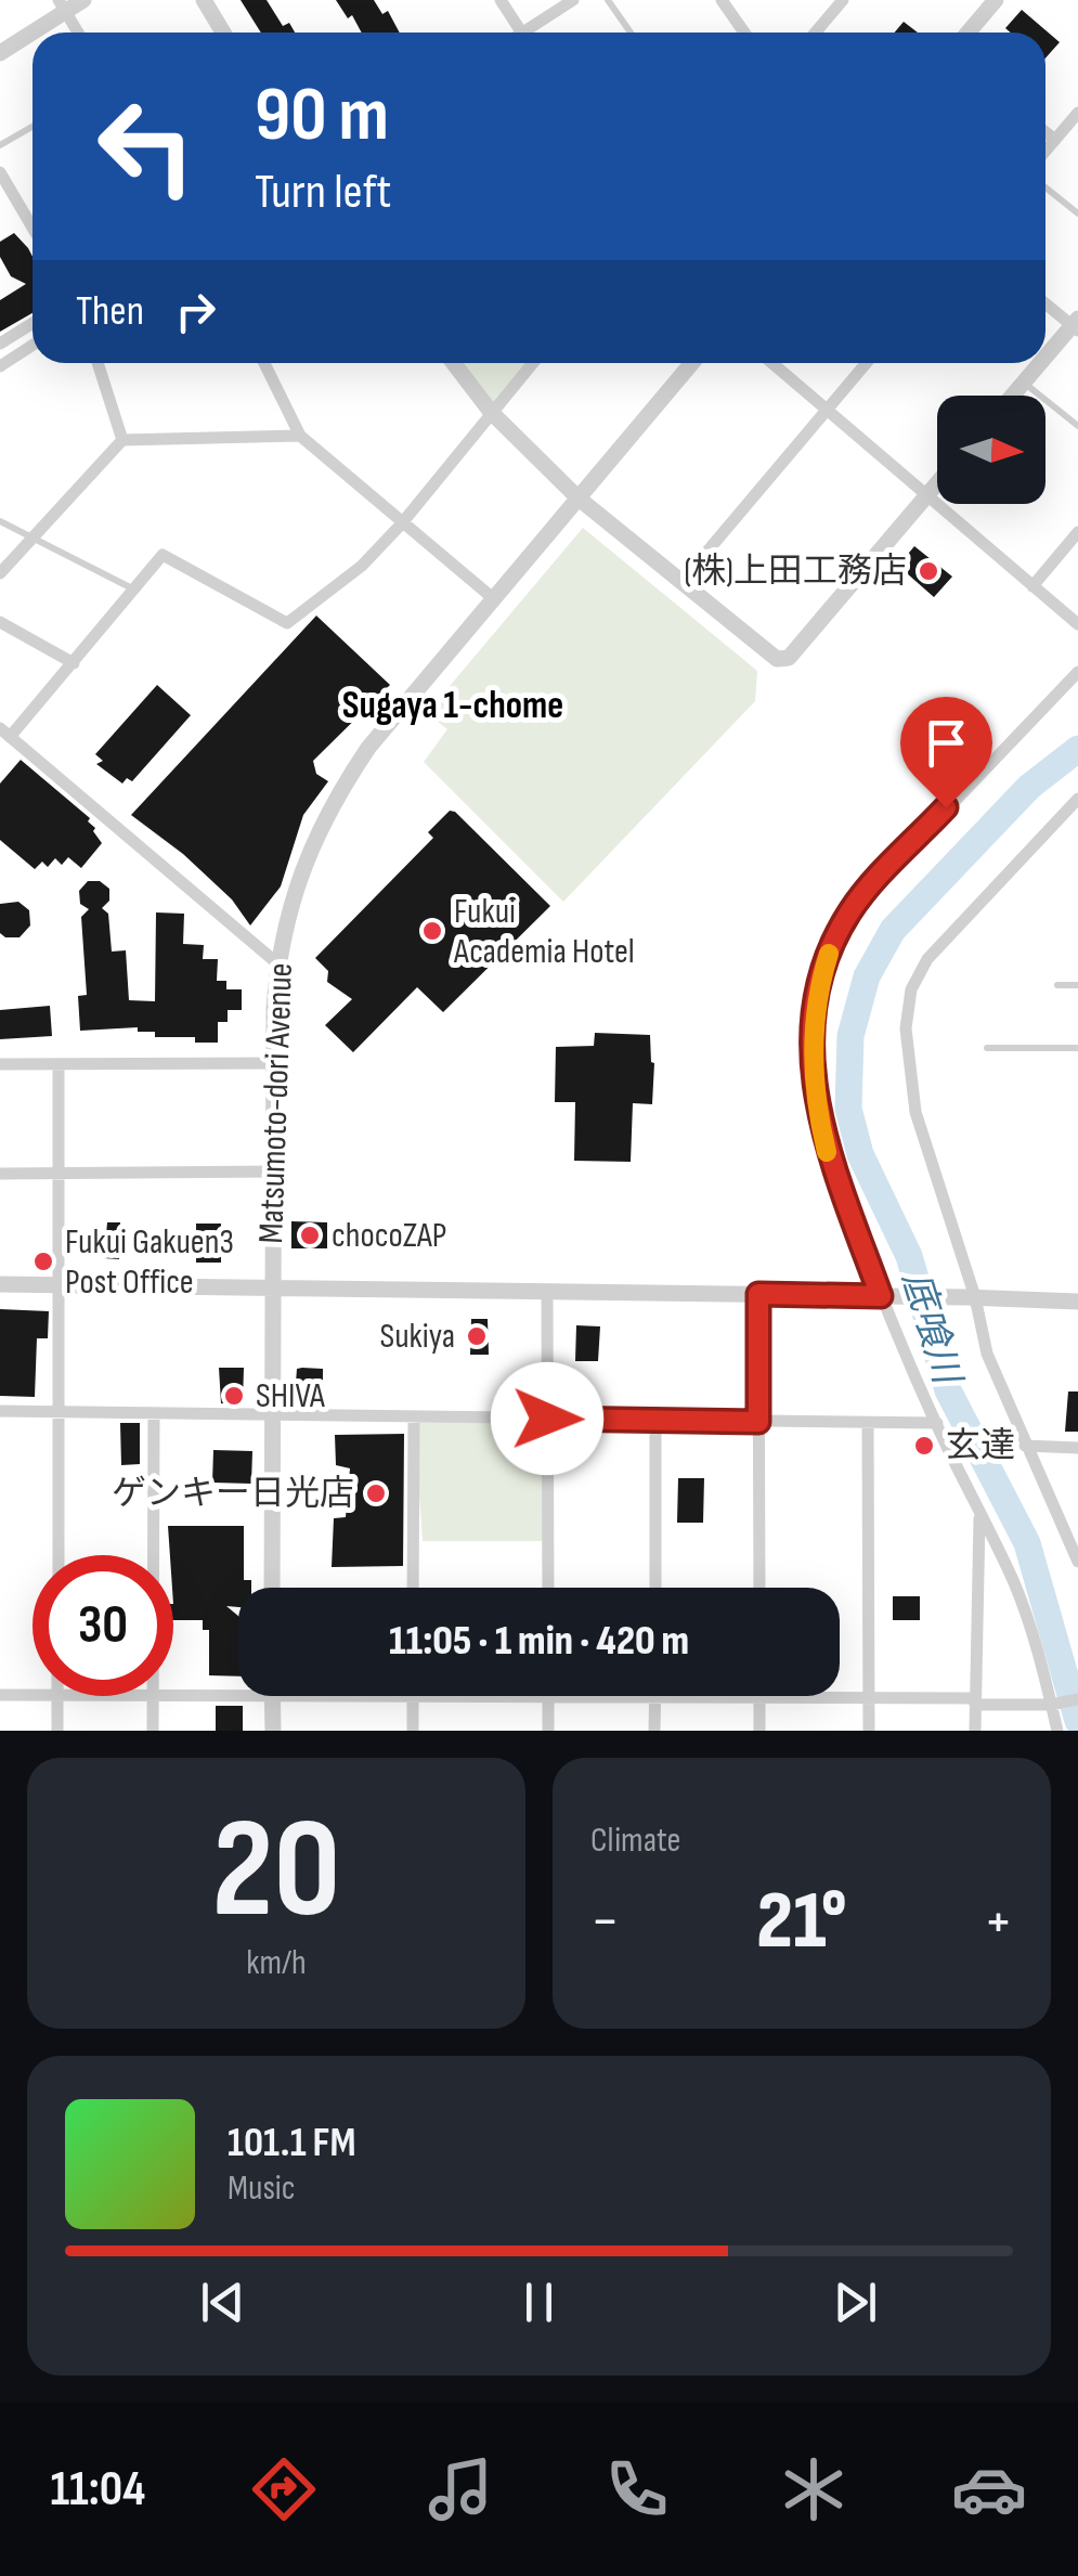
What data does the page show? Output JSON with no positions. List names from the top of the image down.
{
  "streets": {
    "street": ["Matsumoto-dori Avenue"]
  },
  "districts": ["Sugaya 1-chome"],
  "water": ["底喰川"],
  "places": [
    "(株)上田工務店",
    "Fukui Academia Hotel",
    "chocoZAP",
    "Fukui Gakuen3 Post Office",
    "Sukiya",
    "SHIVA",
    "玄達",
    "ゲンキー日光店"
  ],
  "north": "right",
  "page": {
    "turn": ["90 m", "Turn left"],
    "then": "Then",
    "limit": "30",
    "trip": "11:05 · 1 min · 420 m",
    "tile": [
      ["20", "km/h"],
      "Climate"
    ],
    "heat": ["−", "21°", "+"],
    "song": ["101.1 FM", "Music"],
    "tabs": "11:04"
  }
}
